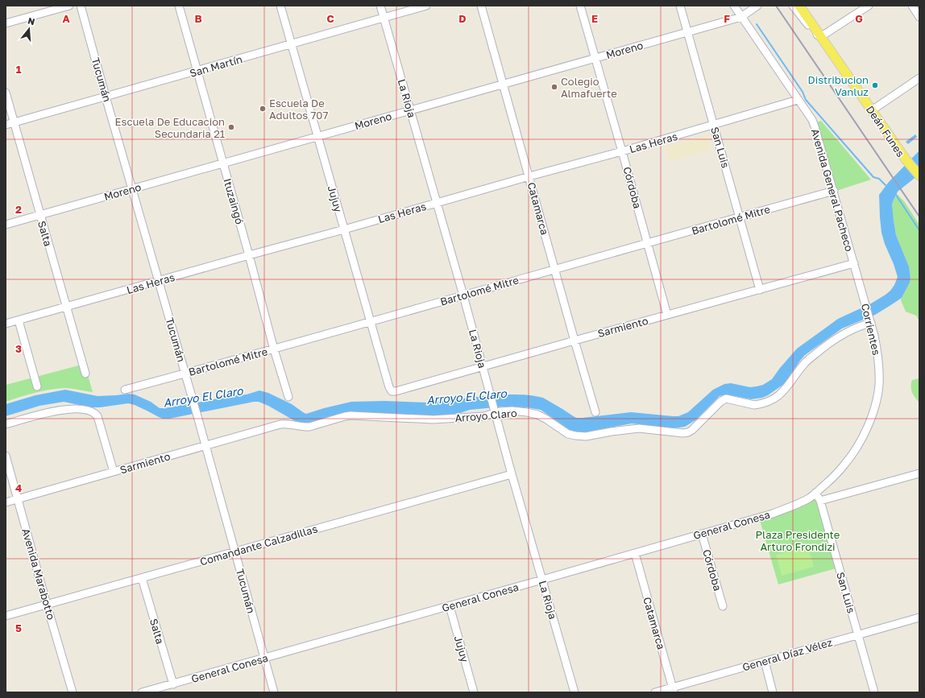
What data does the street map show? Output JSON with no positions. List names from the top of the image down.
{
  "streets": {
    "main road": ["Deán Funes"],
    "street": [
      "Moreno",
      "San Martín",
      "Tucumán",
      "La Rioja",
      "Las Heras",
      "San Luis",
      "Córdoba",
      "Avenida General Pacheco",
      "Jujuy",
      "Ituzaingó",
      "Catamarca",
      "Bartolomé Mitre",
      "Salta",
      "Sarmiento",
      "Corrientes",
      "Arroyo Claro",
      "General Conesa",
      "Comandante Calzadillas",
      "Avenida Marabotto",
      "General Díaz Vélez"
    ]
  },
  "crossings": [
    ["Moreno", "Tucumán"],
    ["Moreno", "La Rioja"],
    ["Moreno", "San Luis"],
    ["Moreno", "Córdoba"],
    ["Moreno", "Avenida General Pacheco"],
    ["Moreno", "Jujuy"],
    ["Moreno", "Ituzaingó"],
    ["Moreno", "Catamarca"],
    ["Moreno", "Salta"],
    ["San Martín", "Tucumán"],
    ["San Martín", "La Rioja"],
    ["San Martín", "Jujuy"],
    ["San Martín", "Ituzaingó"],
    ["San Martín", "Salta"],
    ["Tucumán", "Las Heras"],
    ["Tucumán", "Bartolomé Mitre"],
    ["Tucumán", "Sarmiento"],
    ["Tucumán", "General Conesa"],
    ["Tucumán", "Comandante Calzadillas"],
    ["La Rioja", "Las Heras"],
    ["La Rioja", "Bartolomé Mitre"],
    ["La Rioja", "Sarmiento"],
    ["La Rioja", "Arroyo Claro"],
    ["La Rioja", "General Conesa"],
    ["La Rioja", "Comandante Calzadillas"],
    ["Las Heras", "San Luis"],
    ["Las Heras", "Córdoba"],
    ["Las Heras", "Avenida General Pacheco"],
    ["Las Heras", "Jujuy"],
    ["Las Heras", "Ituzaingó"],
    ["Las Heras", "Catamarca"],
    ["Las Heras", "Salta"],
    ["San Luis", "Bartolomé Mitre"],
    ["San Luis", "Sarmiento"],
    ["San Luis", "Corrientes"],
    ["San Luis", "General Conesa"],
    ["San Luis", "General Díaz Vélez"],
    ["Córdoba", "Bartolomé Mitre"],
    ["Córdoba", "Sarmiento"],
    ["Córdoba", "General Conesa"],
    ["Avenida General Pacheco", "Bartolomé Mitre"],
    ["Avenida General Pacheco", "Sarmiento"],
    ["Avenida General Pacheco", "Corrientes"],
    ["Jujuy", "Bartolomé Mitre"],
    ["Jujuy", "Sarmiento"],
    ["Jujuy", "General Conesa"],
    ["Ituzaingó", "Bartolomé Mitre"],
    ["Catamarca", "Bartolomé Mitre"],
    ["Catamarca", "Sarmiento"],
    ["Catamarca", "General Conesa"],
    ["Catamarca", "General Díaz Vélez"],
    ["Salta", "General Conesa"],
    ["Salta", "Comandante Calzadillas"],
    ["Sarmiento", "Corrientes"],
    ["Sarmiento", "Arroyo Claro"],
    ["Sarmiento", "Avenida Marabotto"],
    ["Corrientes", "Arroyo Claro"],
    ["Corrientes", "General Conesa"],
    ["Comandante Calzadillas", "Avenida Marabotto"]
  ],
  "water": ["Arroyo El Claro"],
  "parks": ["Plaza Presidente Arturo Frondizi"],
  "places": [
    "Distribucion Vanluz",
    "Colegio Almafuerte",
    "Escuela De Adultos 707",
    "Escuela De Educacion Secundaria 21"
  ],
  "north": "top",
  "grid": {
    "columns": [
      "A",
      "B",
      "C",
      "D",
      "E",
      "F",
      "G"
    ],
    "rows": [
      "1",
      "2",
      "3",
      "4",
      "5"
    ]
  }
}
